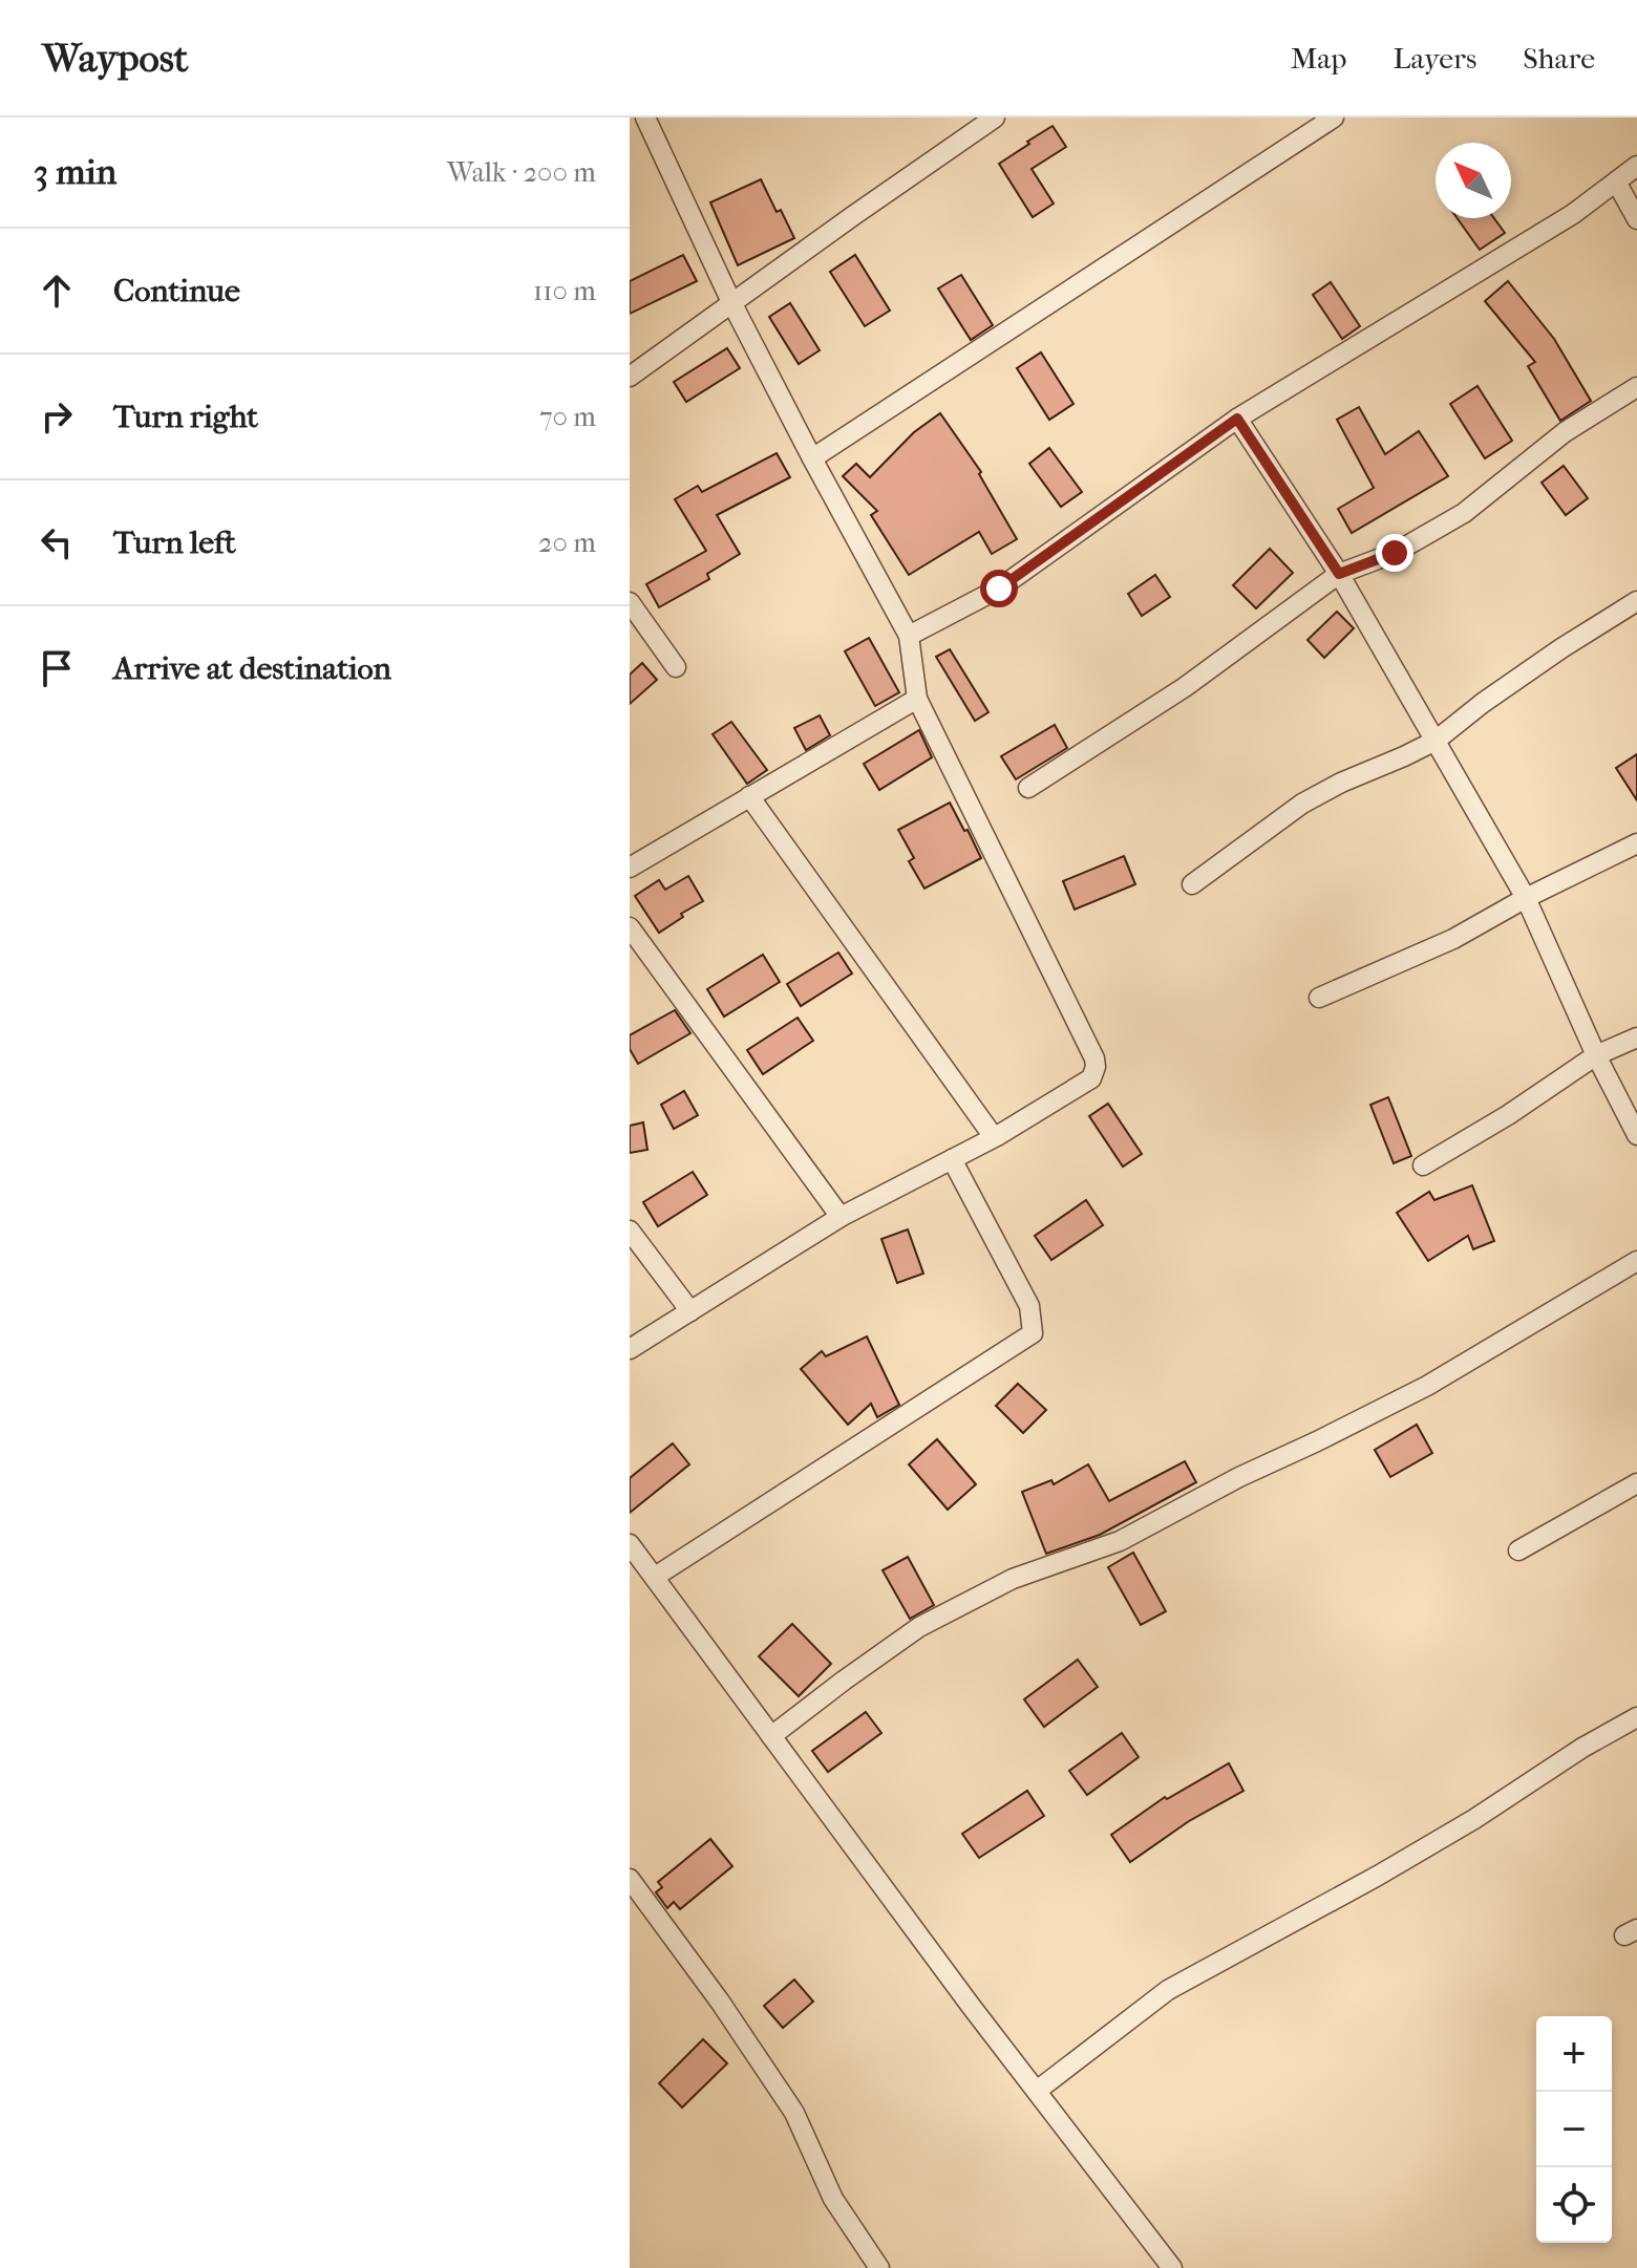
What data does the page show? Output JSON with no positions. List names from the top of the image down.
{
  "north": "top left",
  "page": {
    "header": "Waypost",
    "nav": ["Map", "Layers", "Share"],
    "heading": ["3 min", "Walk · 200 m"],
    "list": [
      ["Continue", "110 m"],
      ["Turn right", "70 m"],
      ["Turn left", "20 m"],
      "Arrive at destination"
    ],
    "map_buttons": ["+", "−"]
  }
}
